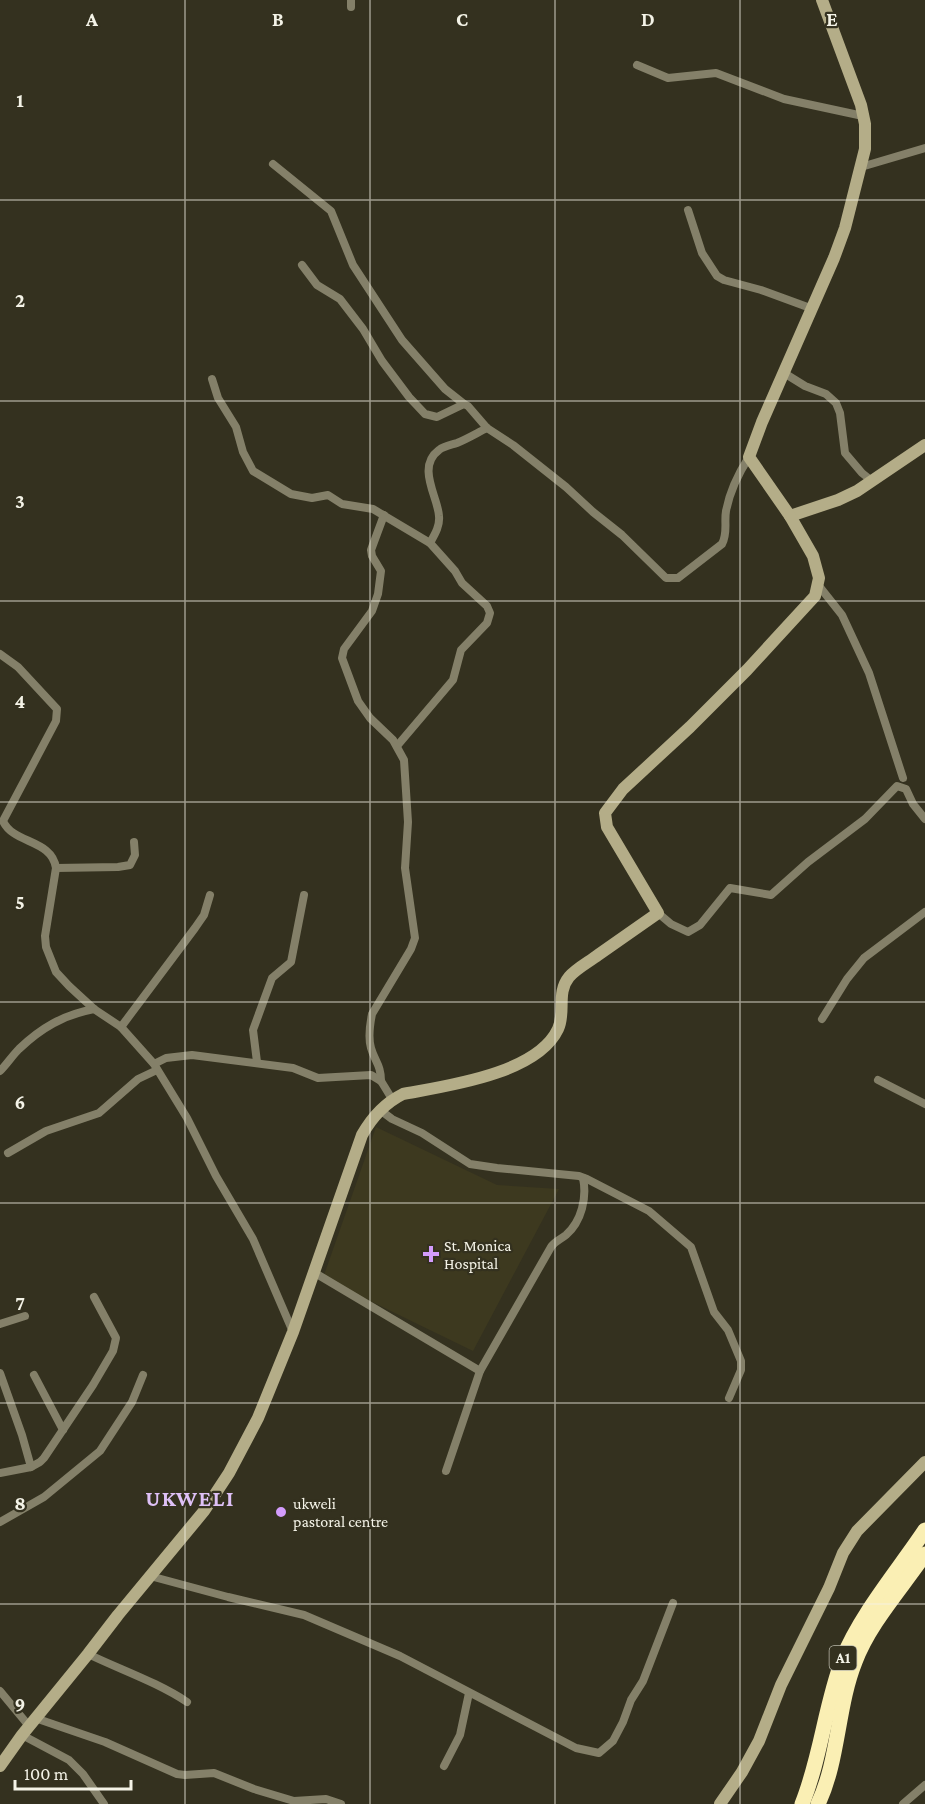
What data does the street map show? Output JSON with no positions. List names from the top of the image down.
{
  "streets": {
    "highway": ["A1"]
  },
  "districts": ["UKWELI"],
  "places": {
    "health": ["St. Monica Hospital"],
    "other": ["ukweli pastoral centre"]
  },
  "scale_bar": "100 m",
  "grid": {
    "columns": [
      "A",
      "B",
      "C",
      "D",
      "E"
    ],
    "rows": [
      "1",
      "2",
      "3",
      "4",
      "5",
      "6",
      "7",
      "8",
      "9"
    ]
  }
}
